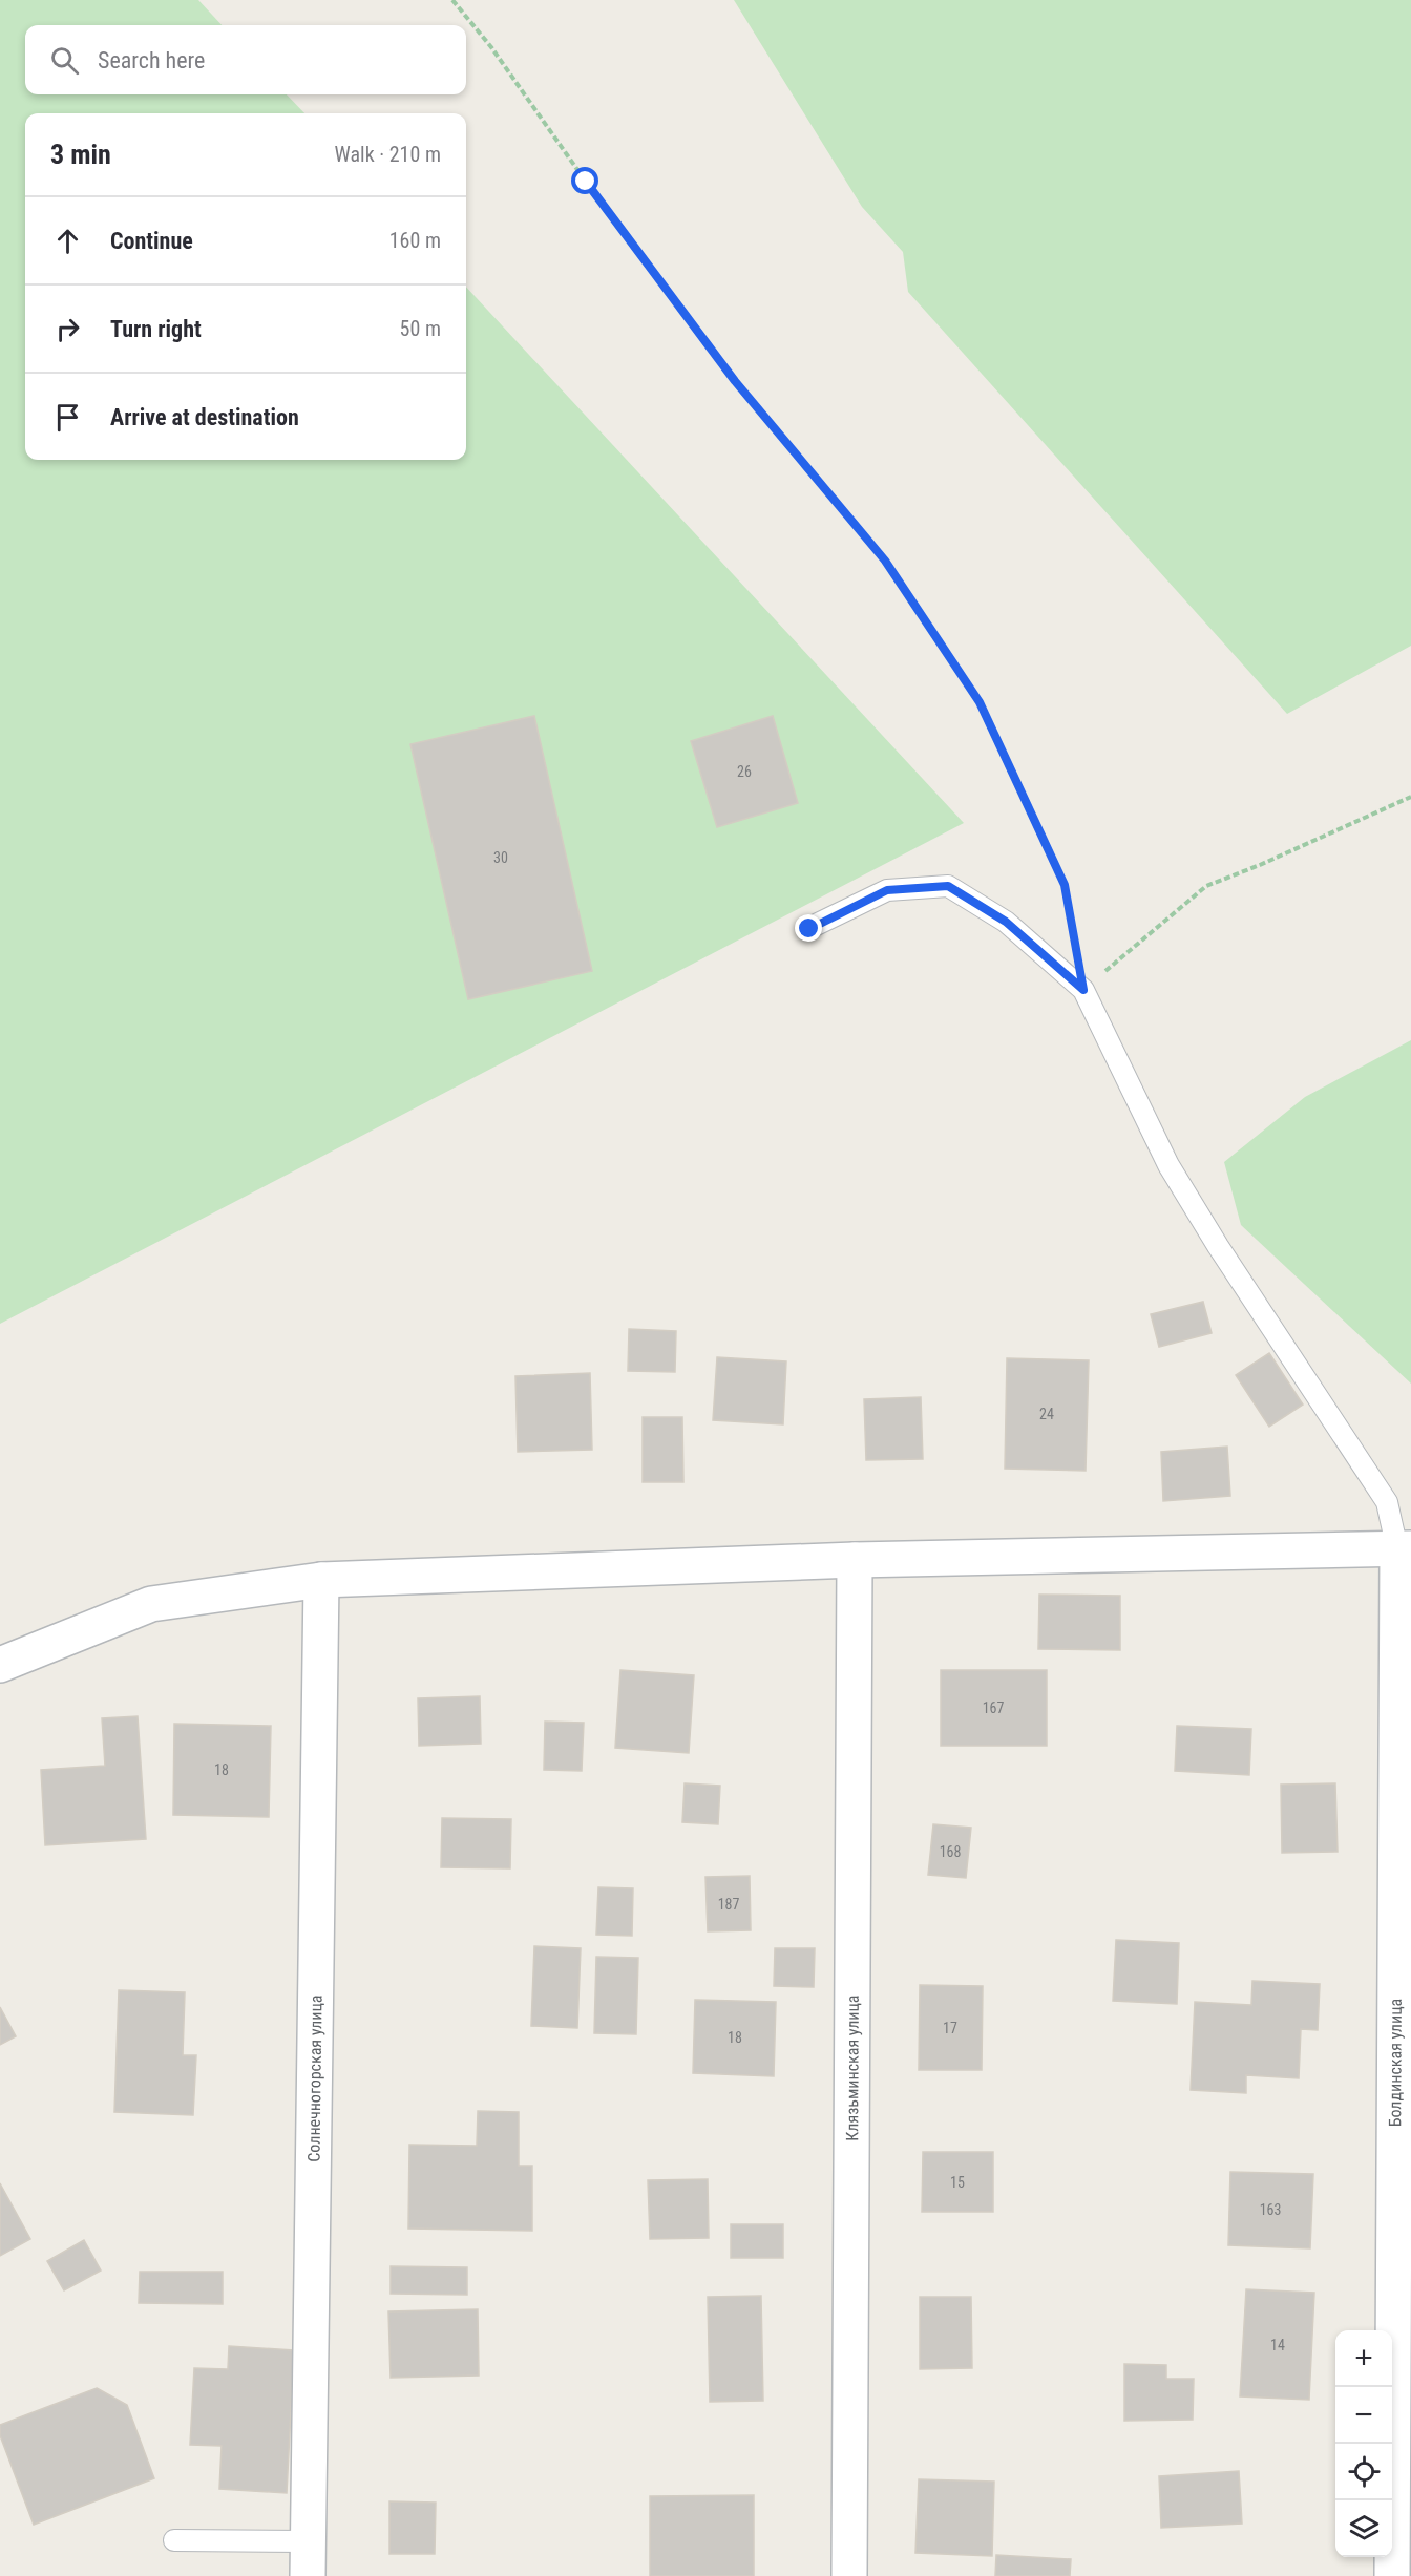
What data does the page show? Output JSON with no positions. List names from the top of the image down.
{
  "streets": {
    "street": ["Болдинская улица", "Клязьминская улица", "Солнечногорская улица"]
  },
  "house_numbers": [
    "26",
    "30",
    "24",
    "167",
    "18",
    "168",
    "187",
    "17",
    "18",
    "15",
    "163",
    "14"
  ],
  "page": {
    "search": "Search here",
    "heading": ["3 min", "Walk · 210 m"],
    "list": [
      ["Continue", "160 m"],
      ["Turn right", "50 m"],
      "Arrive at destination"
    ],
    "map_buttons": ["+", "−"]
  }
}
